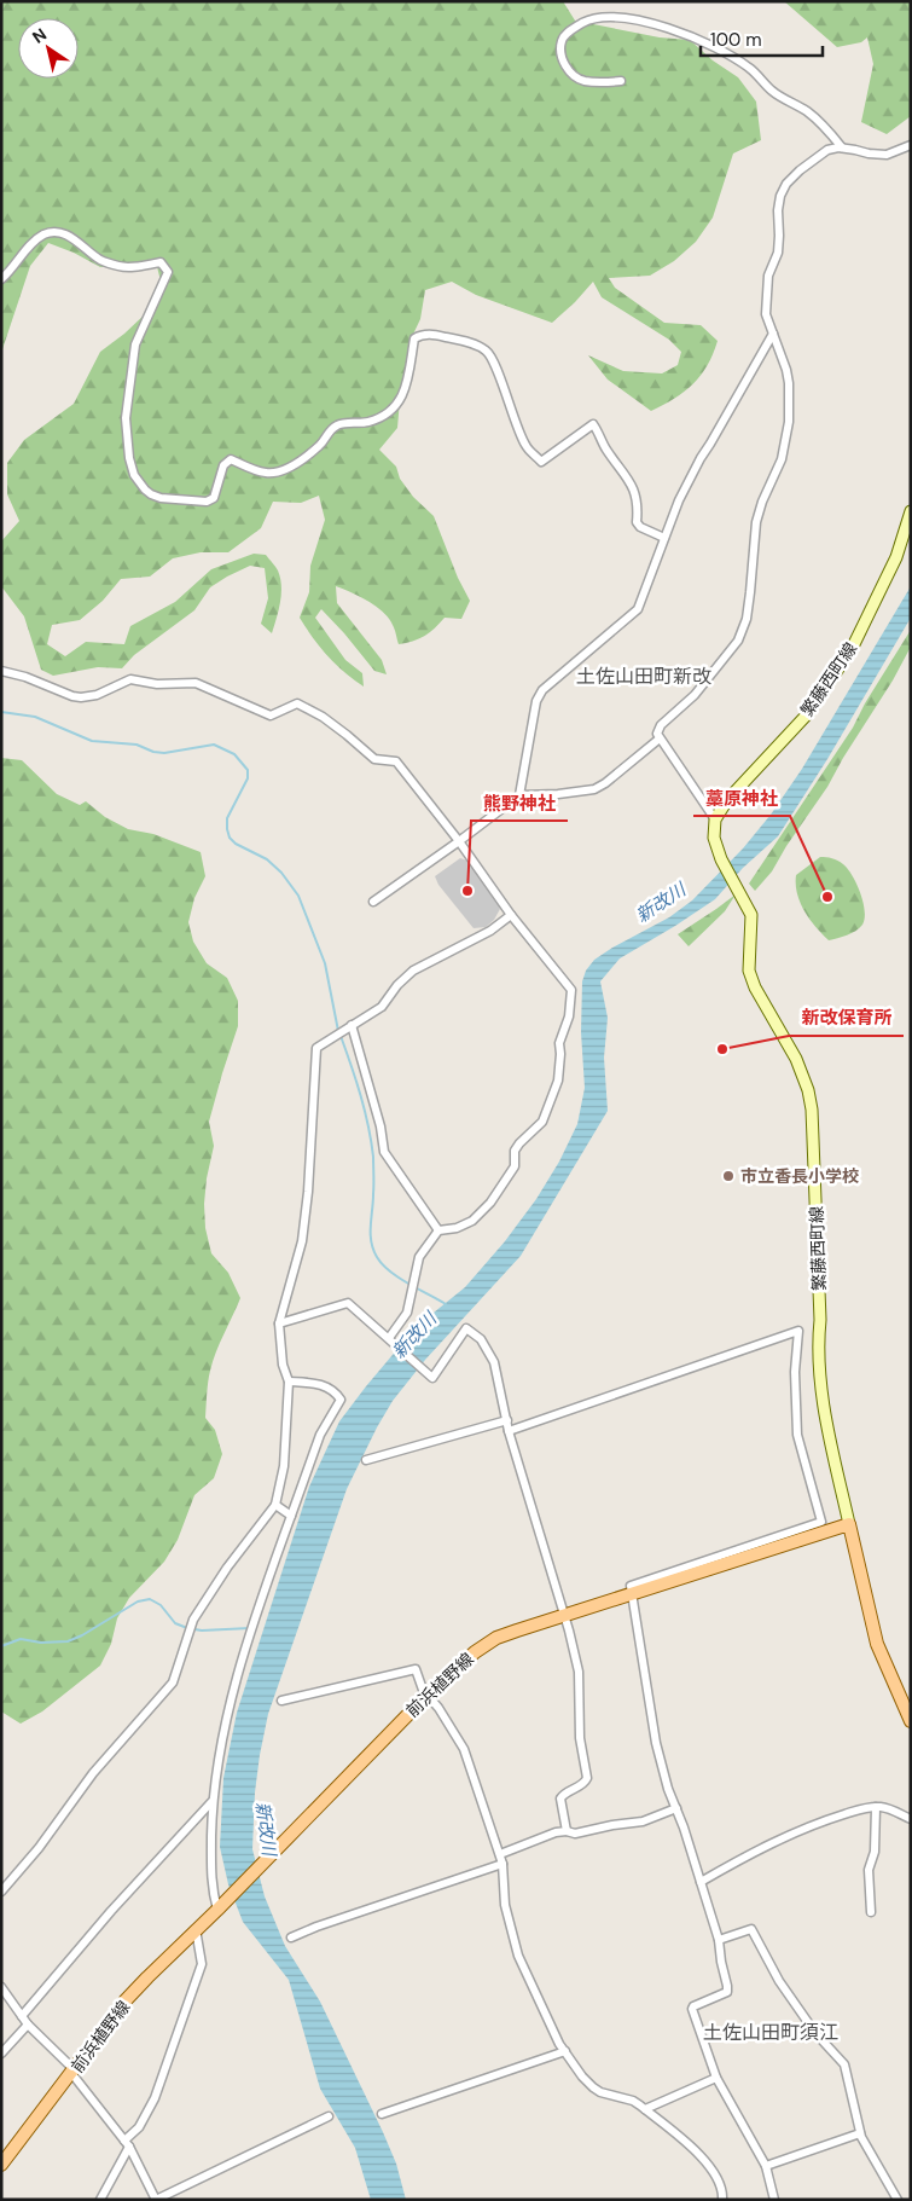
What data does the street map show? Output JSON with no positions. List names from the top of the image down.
{
  "streets": {
    "main road": ["繁藤西町線", "前浜植野線"]
  },
  "crossings": [
    ["繁藤西町線", "前浜植野線"]
  ],
  "districts": ["土佐山田町新改", "土佐山田町須江"],
  "water": ["新改川"],
  "places": [
    "熊野神社",
    "藁原神社",
    "新改保育所",
    "市立香長小学校"
  ],
  "scale_bar": "100 m",
  "north": "top left"
}
